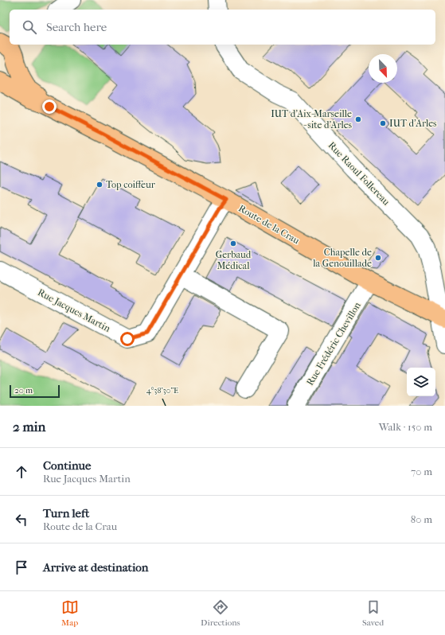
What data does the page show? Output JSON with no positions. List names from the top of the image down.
{
  "streets": {
    "main road": ["Route de la Crau"],
    "street": ["Rue Raoul Follereau", "Rue Jacques Martin", "Rue Frédéric Chevillon"]
  },
  "crossings": [
    ["Rue Raoul Follereau", "Route de la Crau"],
    ["Route de la Crau", "Rue Jacques Martin"],
    ["Route de la Crau", "Rue Frédéric Chevillon"]
  ],
  "places": [
    "IUT d'Aix-Marseille - site d'Arles",
    "IUT d'Arles",
    "Top coiffeur",
    "Gerbaud Médical",
    "Chapelle de la Genouillade"
  ],
  "scale_bar": "20 m",
  "north": "bottom right",
  "page": {
    "search": "Search here",
    "scale": "20 m",
    "heading": ["2 min", "Walk · 150 m"],
    "list": [
      ["Continue", "Rue Jacques Martin", "70 m"],
      ["Turn left", "Route de la Crau", "80 m"],
      "Arrive at destination"
    ],
    "nav": ["Map", "Directions", "Saved"]
  },
  "coordinates": ["4°38'30\"E"]
}
